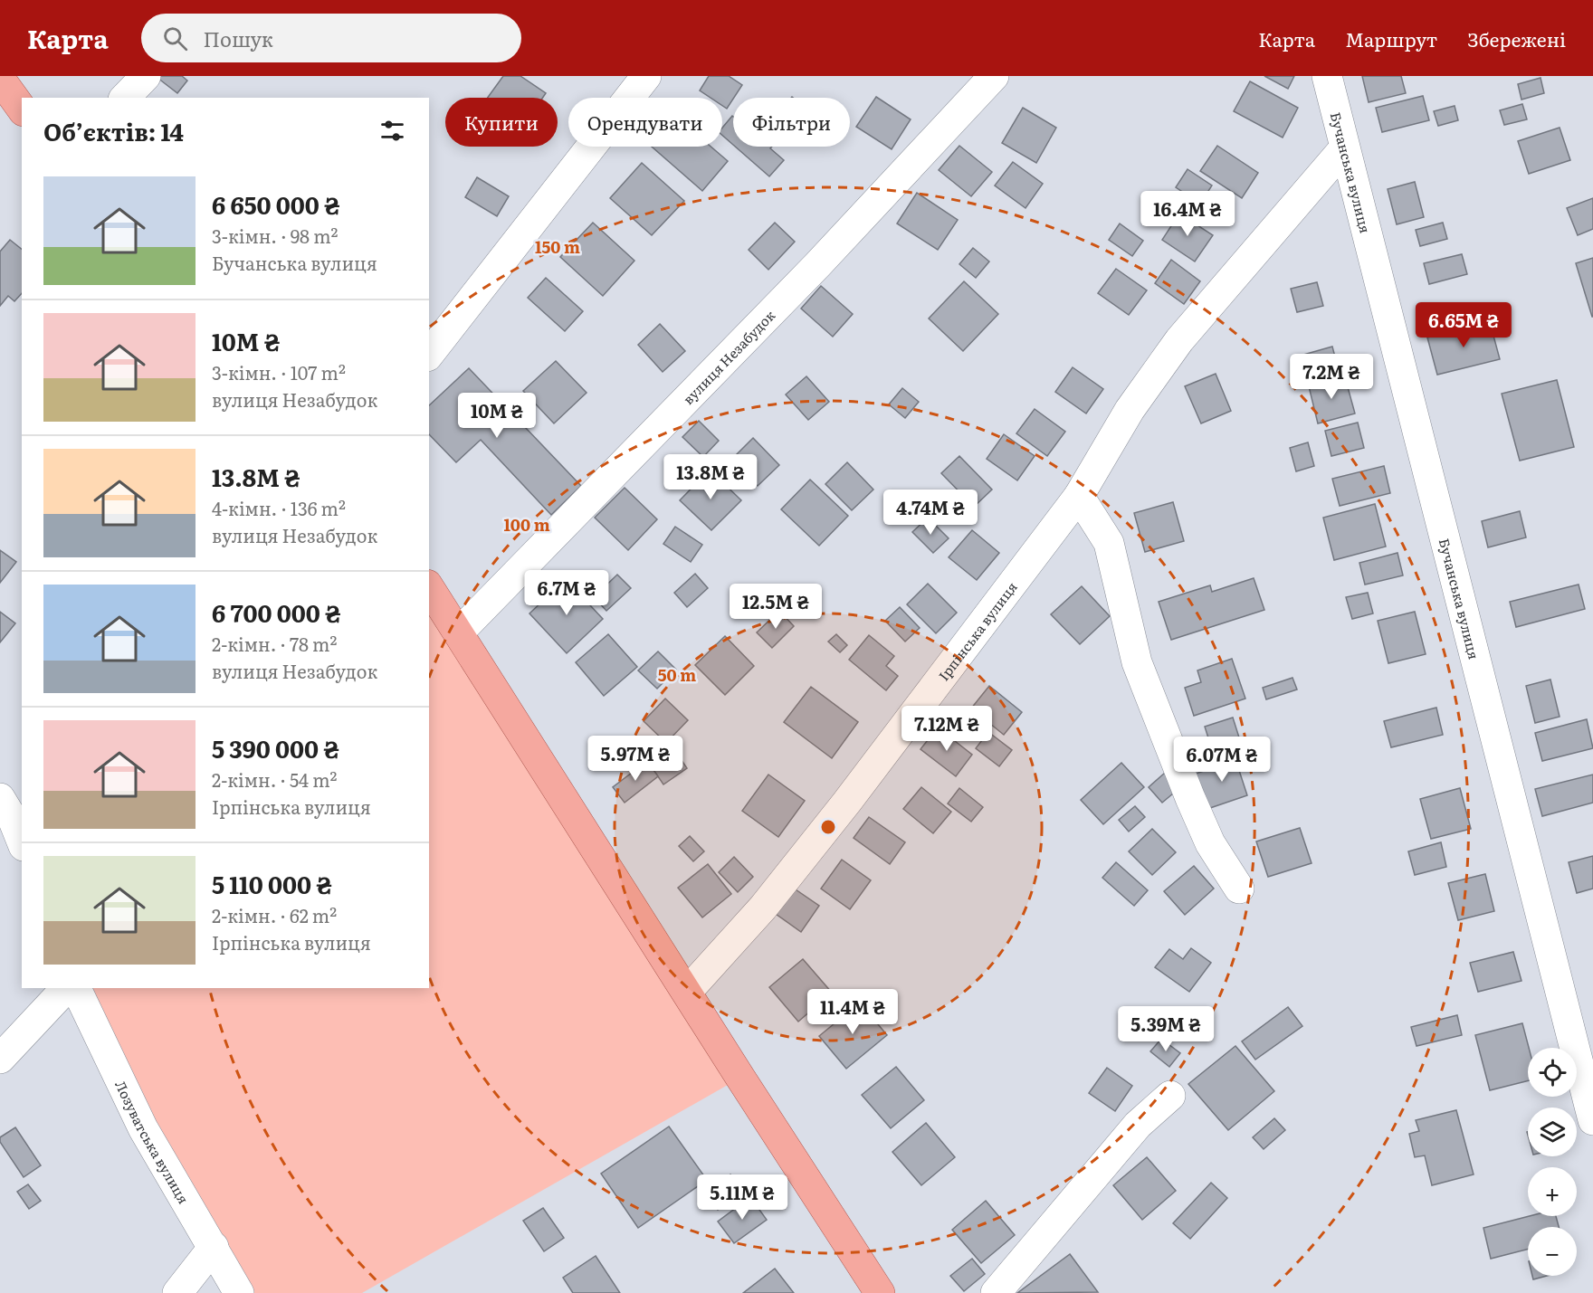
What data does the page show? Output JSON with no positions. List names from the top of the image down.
{
  "streets": {
    "street": [
      "Бучанська вулиця",
      "вулиця Незабудок",
      "Ірпінська вулиця",
      "Лозуватська вулиця"
    ]
  },
  "crossings": [
    ["Бучанська вулиця", "Ірпінська вулиця"]
  ],
  "page": {
    "header": "Карта",
    "search": "Пошук",
    "nav": ["Карта", "Маршрут", "Збережені"],
    "chip": ["Купити", "Орендувати", "Фільтри"],
    "heading": "Об’єктів: 14",
    "list": [
      {
        "name": "6 650 000 ₴",
        "note": "3-кімн. · 98 m² · Бучанська вулиця"
      },
      {
        "name": "10M ₴",
        "note": "3-кімн. · 107 m² · вулиця Незабудок"
      },
      {
        "name": "13.8M ₴",
        "note": "4-кімн. · 136 m² · вулиця Незабудок"
      },
      {
        "name": "6 700 000 ₴",
        "note": "2-кімн. · 78 m² · вулиця Незабудок"
      },
      {
        "name": "5 390 000 ₴",
        "note": "2-кімн. · 54 m² · Ірпінська вулиця"
      },
      {
        "name": "5 110 000 ₴",
        "note": "2-кімн. · 62 m² · Ірпінська вулиця"
      }
    ],
    "price": [
      "16.4M ₴",
      "6.65M ₴",
      "7.2M ₴",
      "10M ₴",
      "13.8M ₴",
      "4.74M ₴",
      "6.7M ₴",
      "12.5M ₴",
      "7.12M ₴",
      "5.97M ₴",
      "6.07M ₴",
      "11.4M ₴",
      "5.39M ₴",
      "5.11M ₴"
    ],
    "map_buttons": ["+", "−"]
  },
  "rings": ["150 m", "100 m", "50 m"]
}
